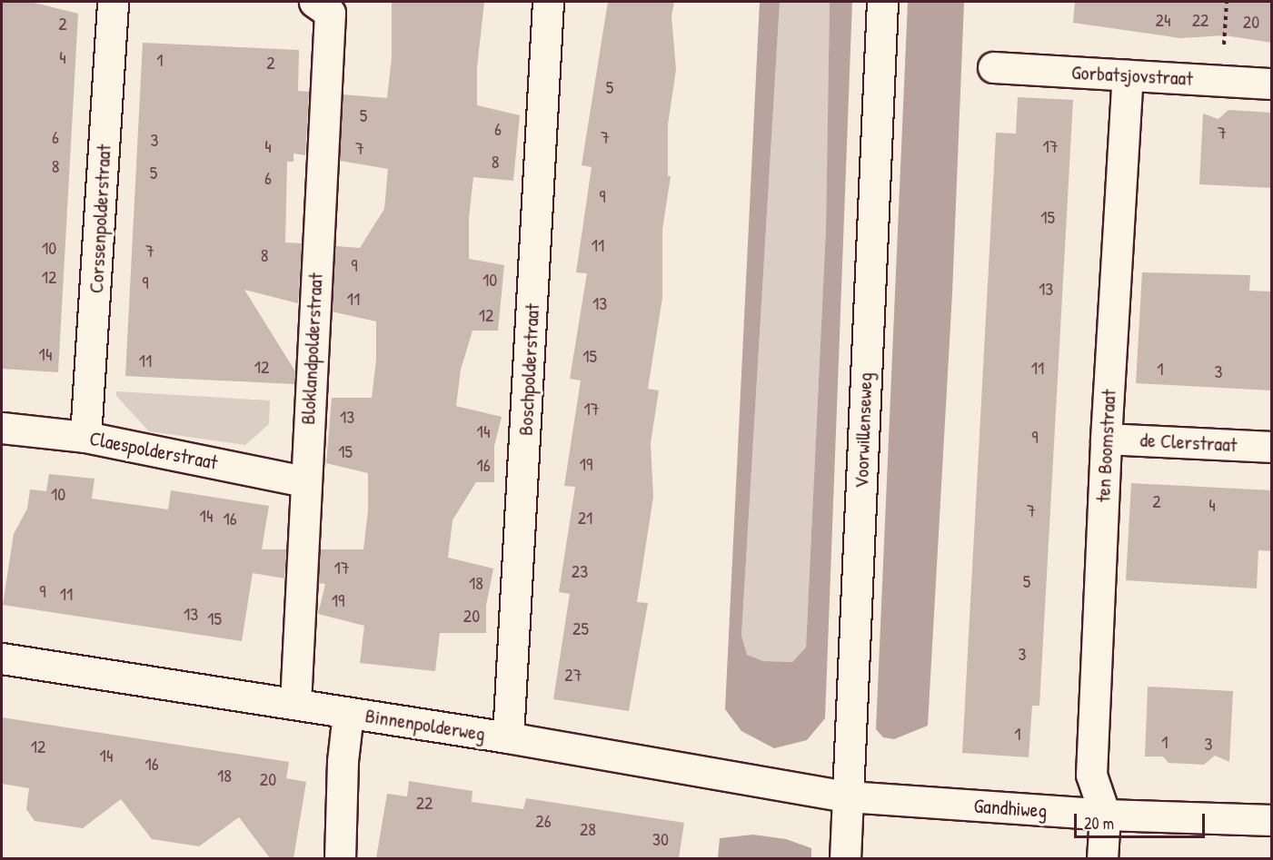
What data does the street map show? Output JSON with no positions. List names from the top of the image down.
{
  "streets": {
    "street": [
      "Gorbatsjovstraat",
      "Corssenpolderstraat",
      "Bloklandpolderstraat",
      "Boschpolderstraat",
      "Voorwillenseweg",
      "de Clerstraat",
      "ten Boomstraat",
      "Claespolderstraat",
      "Binnenpolderweg",
      "Gandhiweg"
    ]
  },
  "crossings": [
    ["Gorbatsjovstraat", "ten Boomstraat"],
    ["Corssenpolderstraat", "Claespolderstraat"],
    ["Bloklandpolderstraat", "Claespolderstraat"],
    ["Bloklandpolderstraat", "Binnenpolderweg"],
    ["Boschpolderstraat", "Binnenpolderweg"],
    ["Voorwillenseweg", "Binnenpolderweg"],
    ["Voorwillenseweg", "Gandhiweg"],
    ["de Clerstraat", "ten Boomstraat"],
    ["ten Boomstraat", "Gandhiweg"],
    ["Binnenpolderweg", "Gandhiweg"]
  ],
  "house_numbers": [
    "24",
    "22",
    "20",
    "2",
    "4",
    "1",
    "2",
    "5",
    "5",
    "6",
    "7",
    "6",
    "7",
    "3",
    "4",
    "17",
    "7",
    "8",
    "8",
    "5",
    "6",
    "9",
    "15",
    "11",
    "10",
    "7",
    "8",
    "9",
    "12",
    "10",
    "9",
    "13",
    "11",
    "13",
    "12",
    "14",
    "15",
    "11",
    "12",
    "11",
    "1",
    "3",
    "17",
    "13",
    "14",
    "9",
    "15",
    "19",
    "16",
    "10",
    "2",
    "4",
    "7",
    "14",
    "21",
    "16",
    "17",
    "23",
    "5",
    "18",
    "9",
    "11",
    "19",
    "13",
    "20",
    "15",
    "25",
    "3",
    "27",
    "1",
    "1",
    "3",
    "12",
    "14",
    "16",
    "18",
    "20",
    "22",
    "26",
    "28",
    "30"
  ],
  "scale_bar": "20 m"
}
